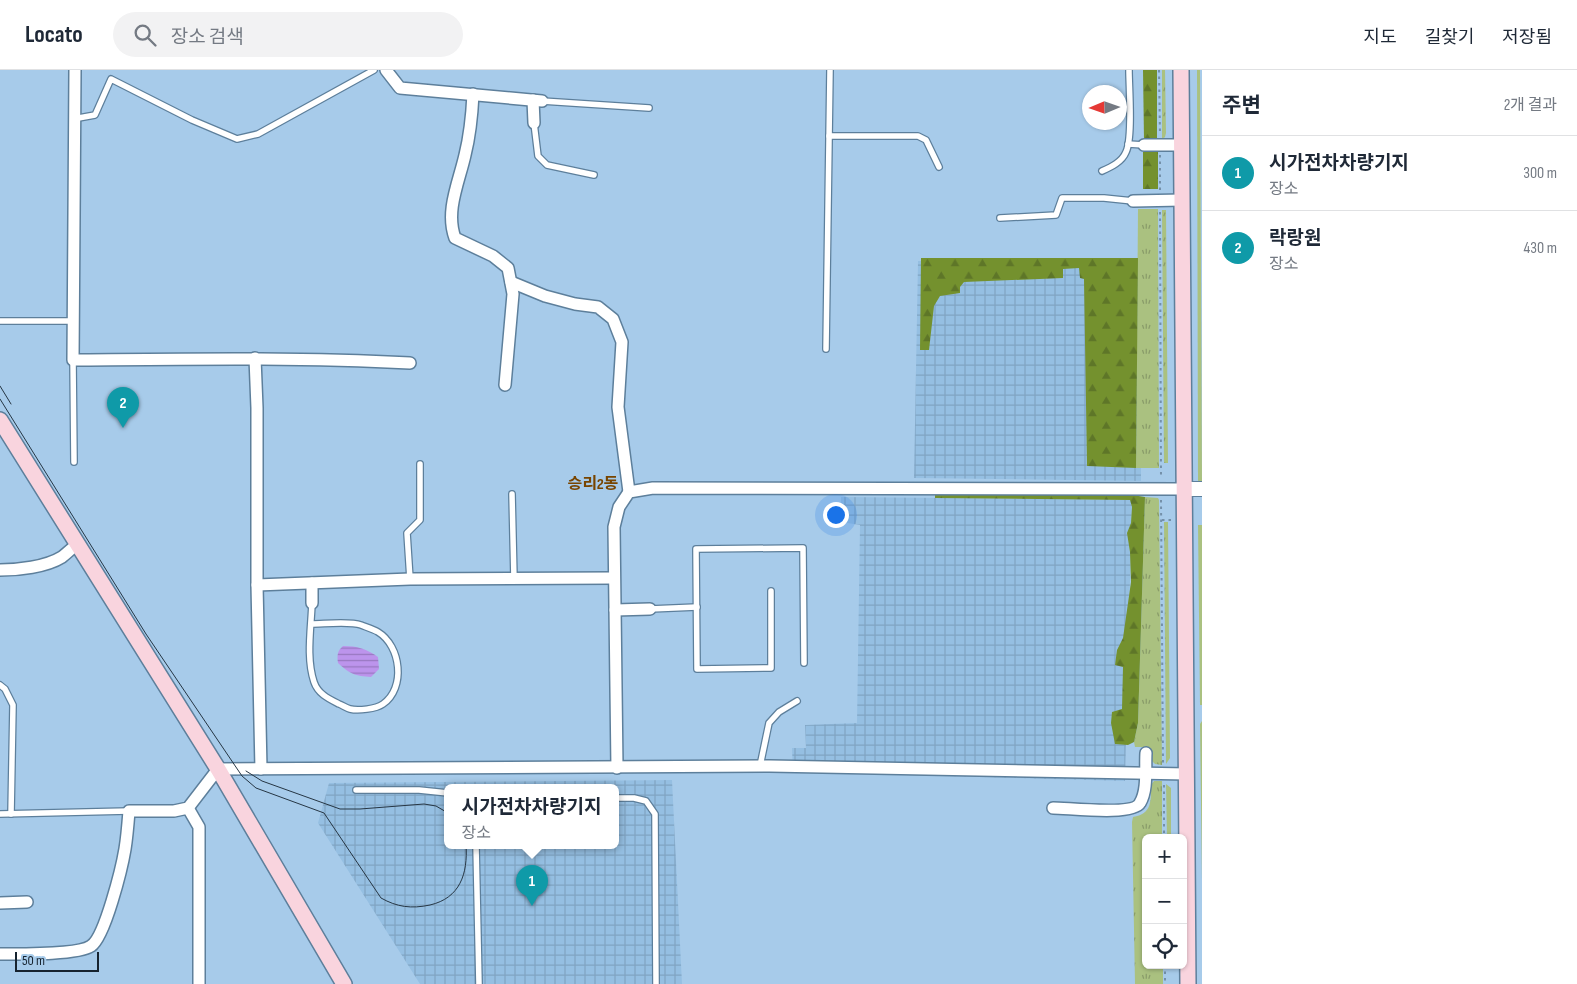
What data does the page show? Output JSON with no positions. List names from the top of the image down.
{
  "districts": ["승리2동"],
  "scale_bar": "50 m",
  "north": "left",
  "page": {
    "header": "Locato",
    "search": "장소 검색",
    "nav": ["지도", "길찾기", "저장됨"],
    "heading": ["주변", "2개 결과"],
    "list": [
      {
        "mark": "1",
        "name": "시가전차차량기지",
        "note": "장소",
        "value": "300 m"
      },
      {
        "mark": "2",
        "name": "락랑원",
        "note": "장소",
        "value": "430 m"
      }
    ],
    "pins": ["2", "1"],
    "popup": ["시가전차차량기지", "장소"],
    "map_buttons": ["+", "−"],
    "scale": "50 m"
  }
}
